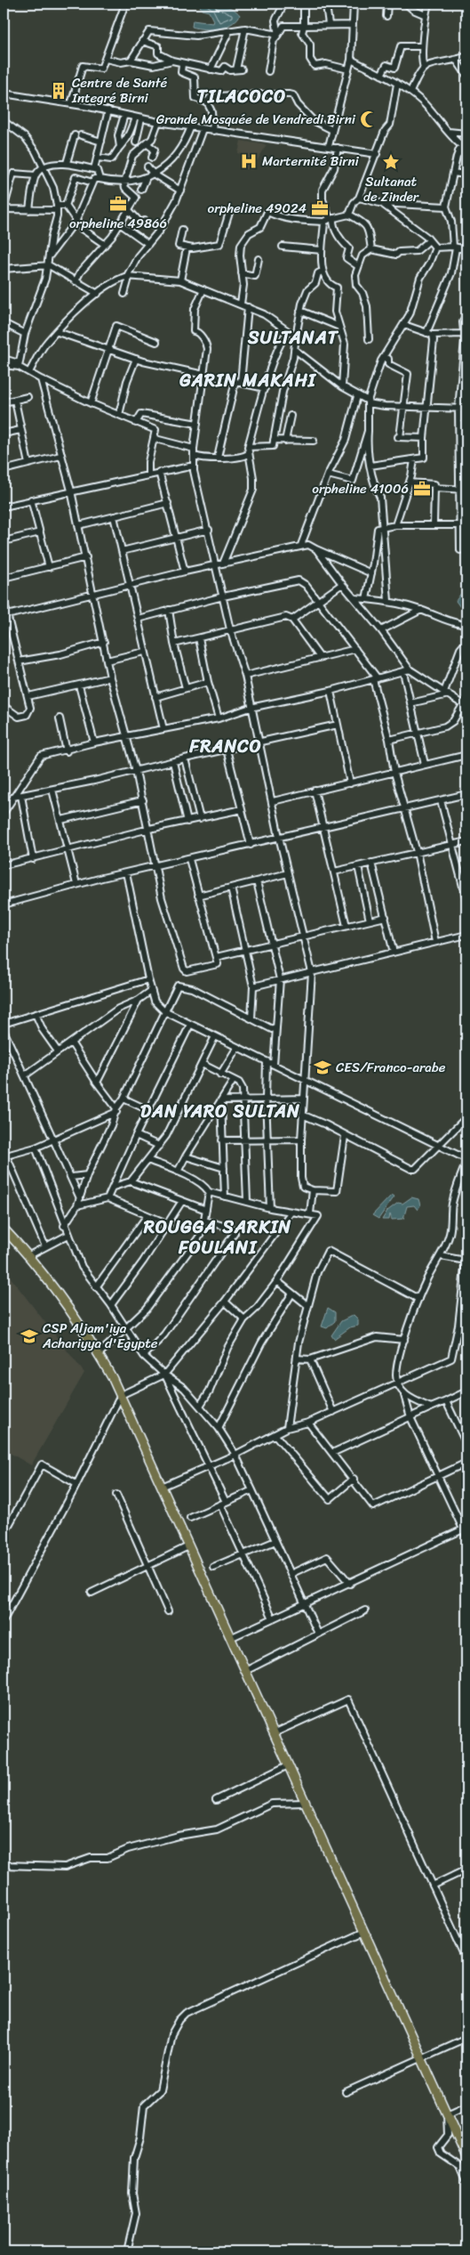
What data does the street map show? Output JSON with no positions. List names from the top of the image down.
{
  "districts": [
    "TILACOCO",
    "SULTANAT",
    "GARIN MAKAHI",
    "FRANCO",
    "DAN YARO SULTAN",
    "ROUGGA SARKIN FOULANI"
  ],
  "places": {
    "building": ["Centre de Santé Integré Birni"],
    "mosque": ["Grande Mosquée de Vendredi Birni"],
    "hospital": ["Marternité Birni"],
    "place": ["Sultanat de Zinder"],
    "office": ["orpheline 49866", "orpheline 49024", "orpheline 41006"],
    "school or university": ["CES/Franco-arabe", "CSP Aljam'iya Achariyya d'Egypte"]
  }
}
